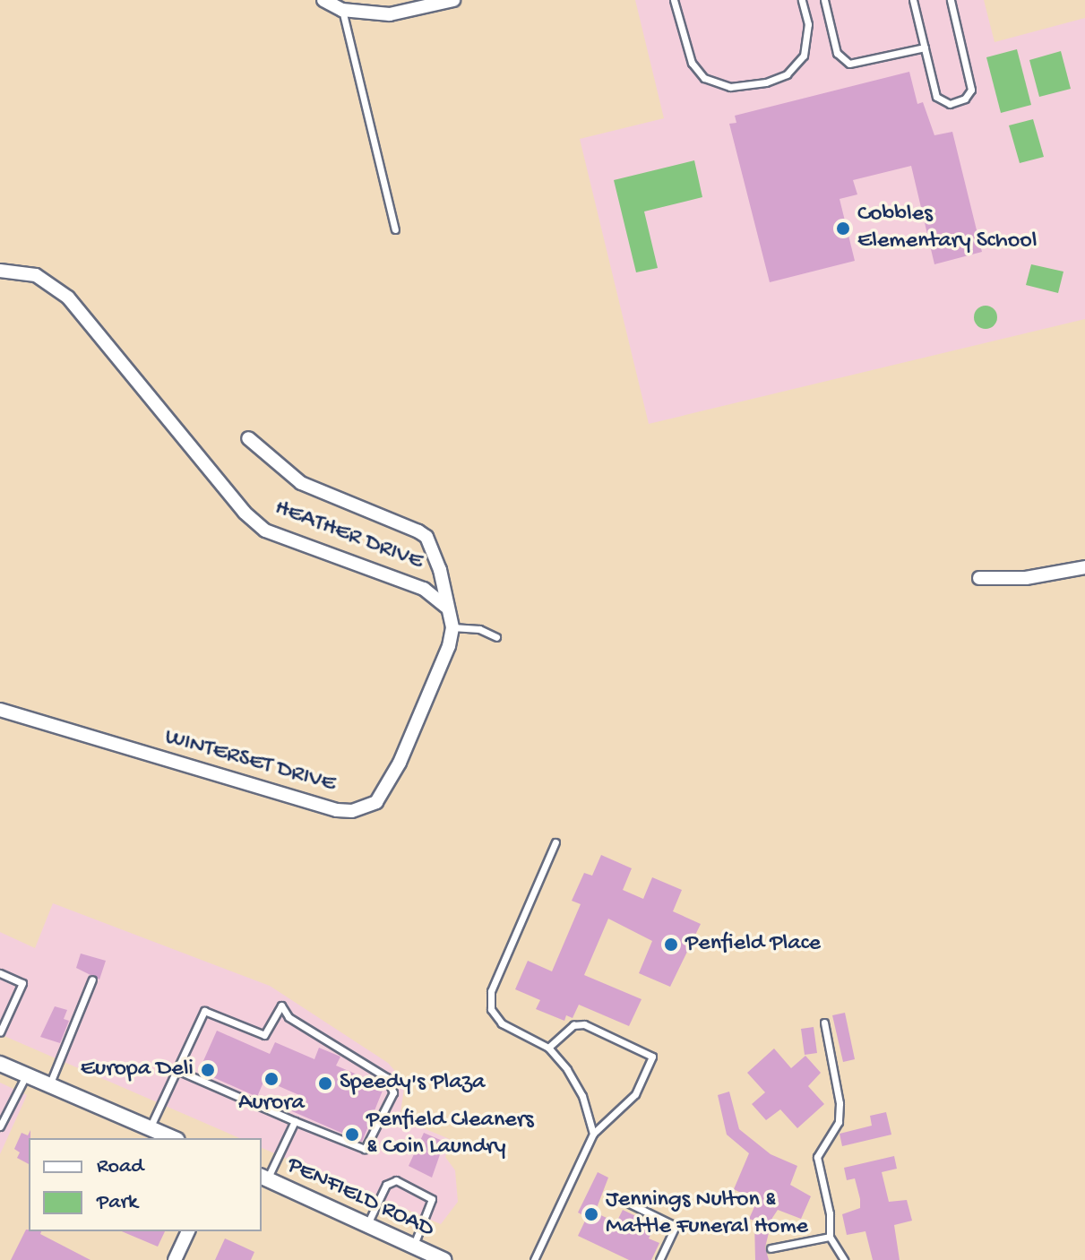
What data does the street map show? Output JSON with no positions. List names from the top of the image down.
{
  "streets": {
    "street": ["HEATHER DRIVE", "WINTERSET DRIVE", "PENFIELD ROAD"]
  },
  "crossings": [
    ["HEATHER DRIVE", "WINTERSET DRIVE"]
  ],
  "places": [
    "Cobbles Elementary School",
    "Penfield Place",
    "Europa Deli",
    "Aurora",
    "Speedy's Plaza",
    "Penfield Cleaners & Coin Laundry",
    "Jennings Nulton & Mattle Funeral Home"
  ],
  "legend": ["Road", "Park"]
}
